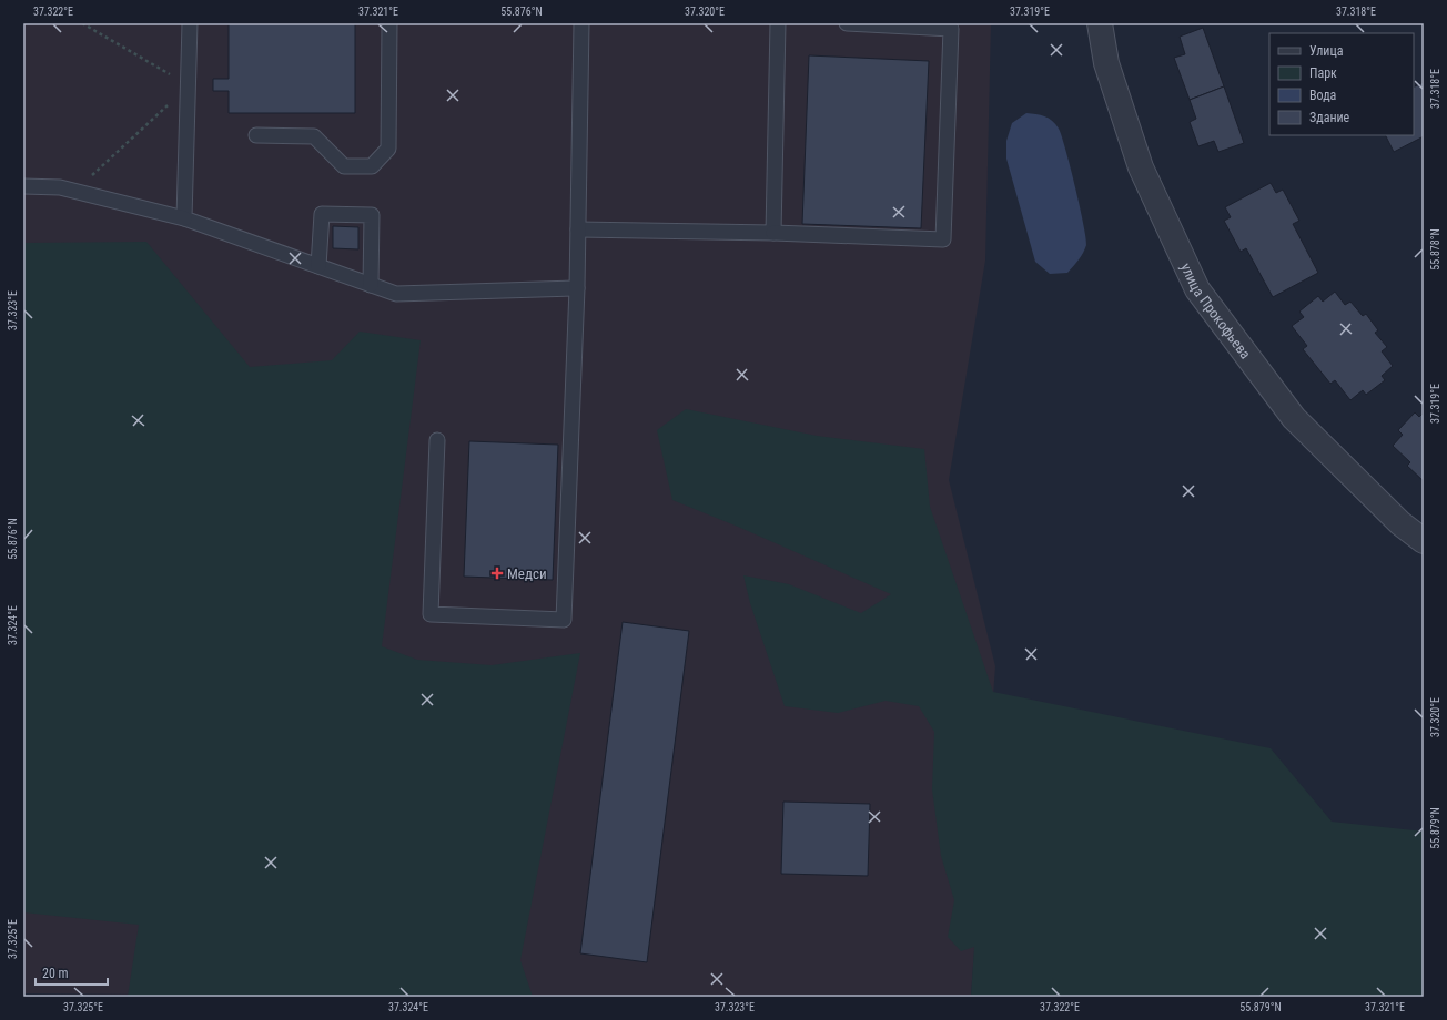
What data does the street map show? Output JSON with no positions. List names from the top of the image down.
{
  "streets": {
    "street": ["улица Прокофьева"]
  },
  "places": {
    "health": ["Медси"]
  },
  "legend": [
    "Улица",
    "Парк",
    "Вода",
    "Здание"
  ],
  "scale_bar": "20 m",
  "coordinates": [
    "37.322°E",
    "37.321°E",
    "55.876°N",
    "37.320°E",
    "37.319°E",
    "37.318°E",
    "55.878°N",
    "37.323°E",
    "37.324°E",
    "55.879°N",
    "37.325°E"
  ]
}
